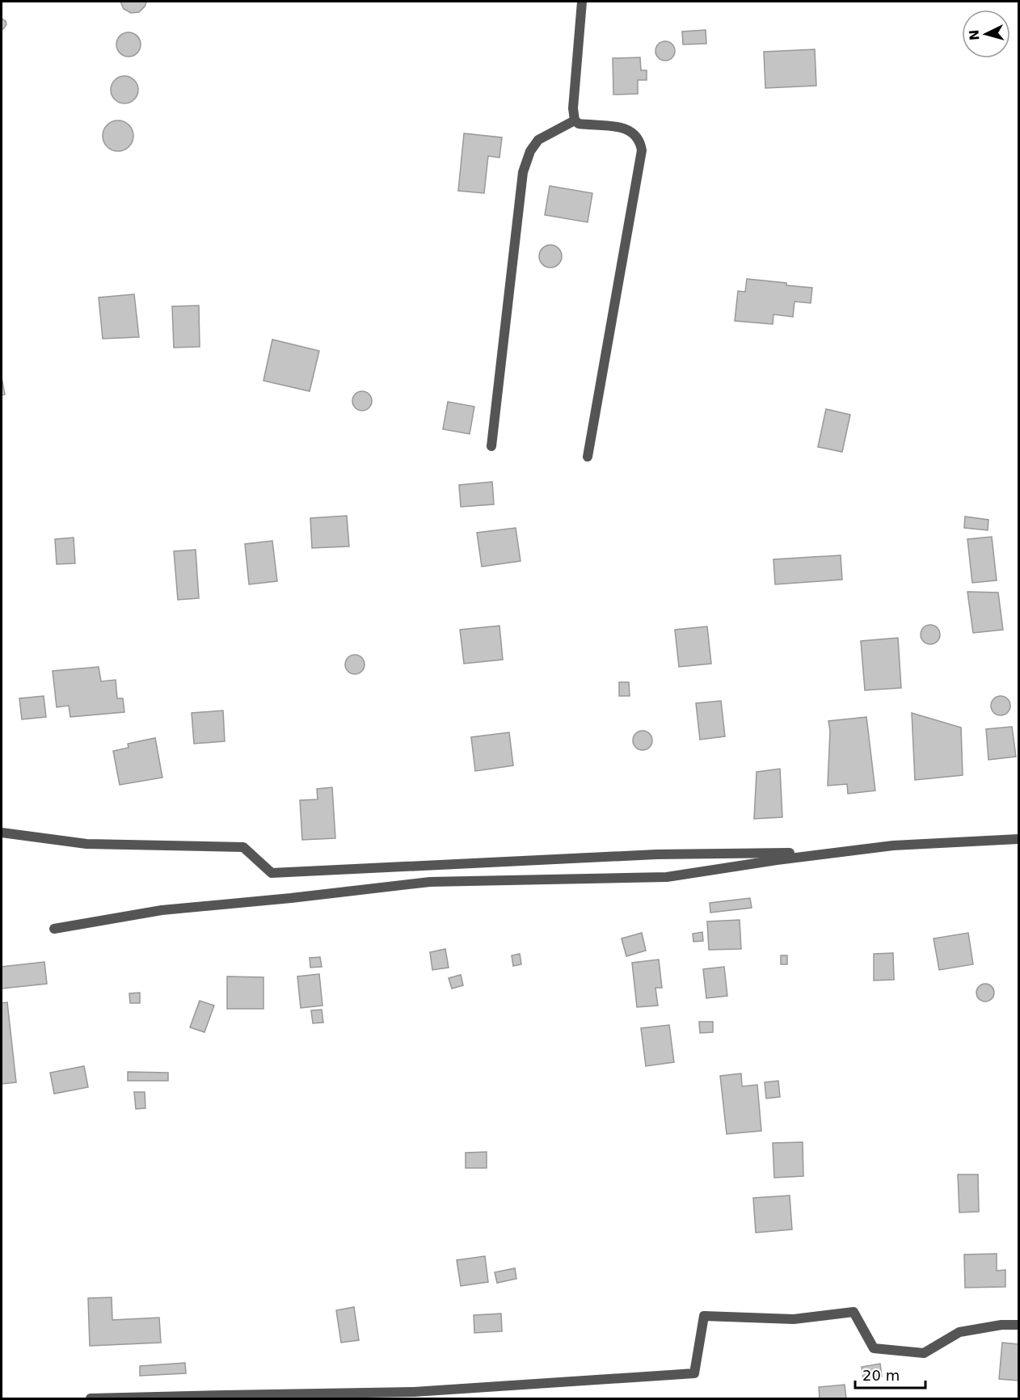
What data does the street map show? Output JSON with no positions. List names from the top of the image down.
{
  "scale_bar": "20 m",
  "north": "left"
}
